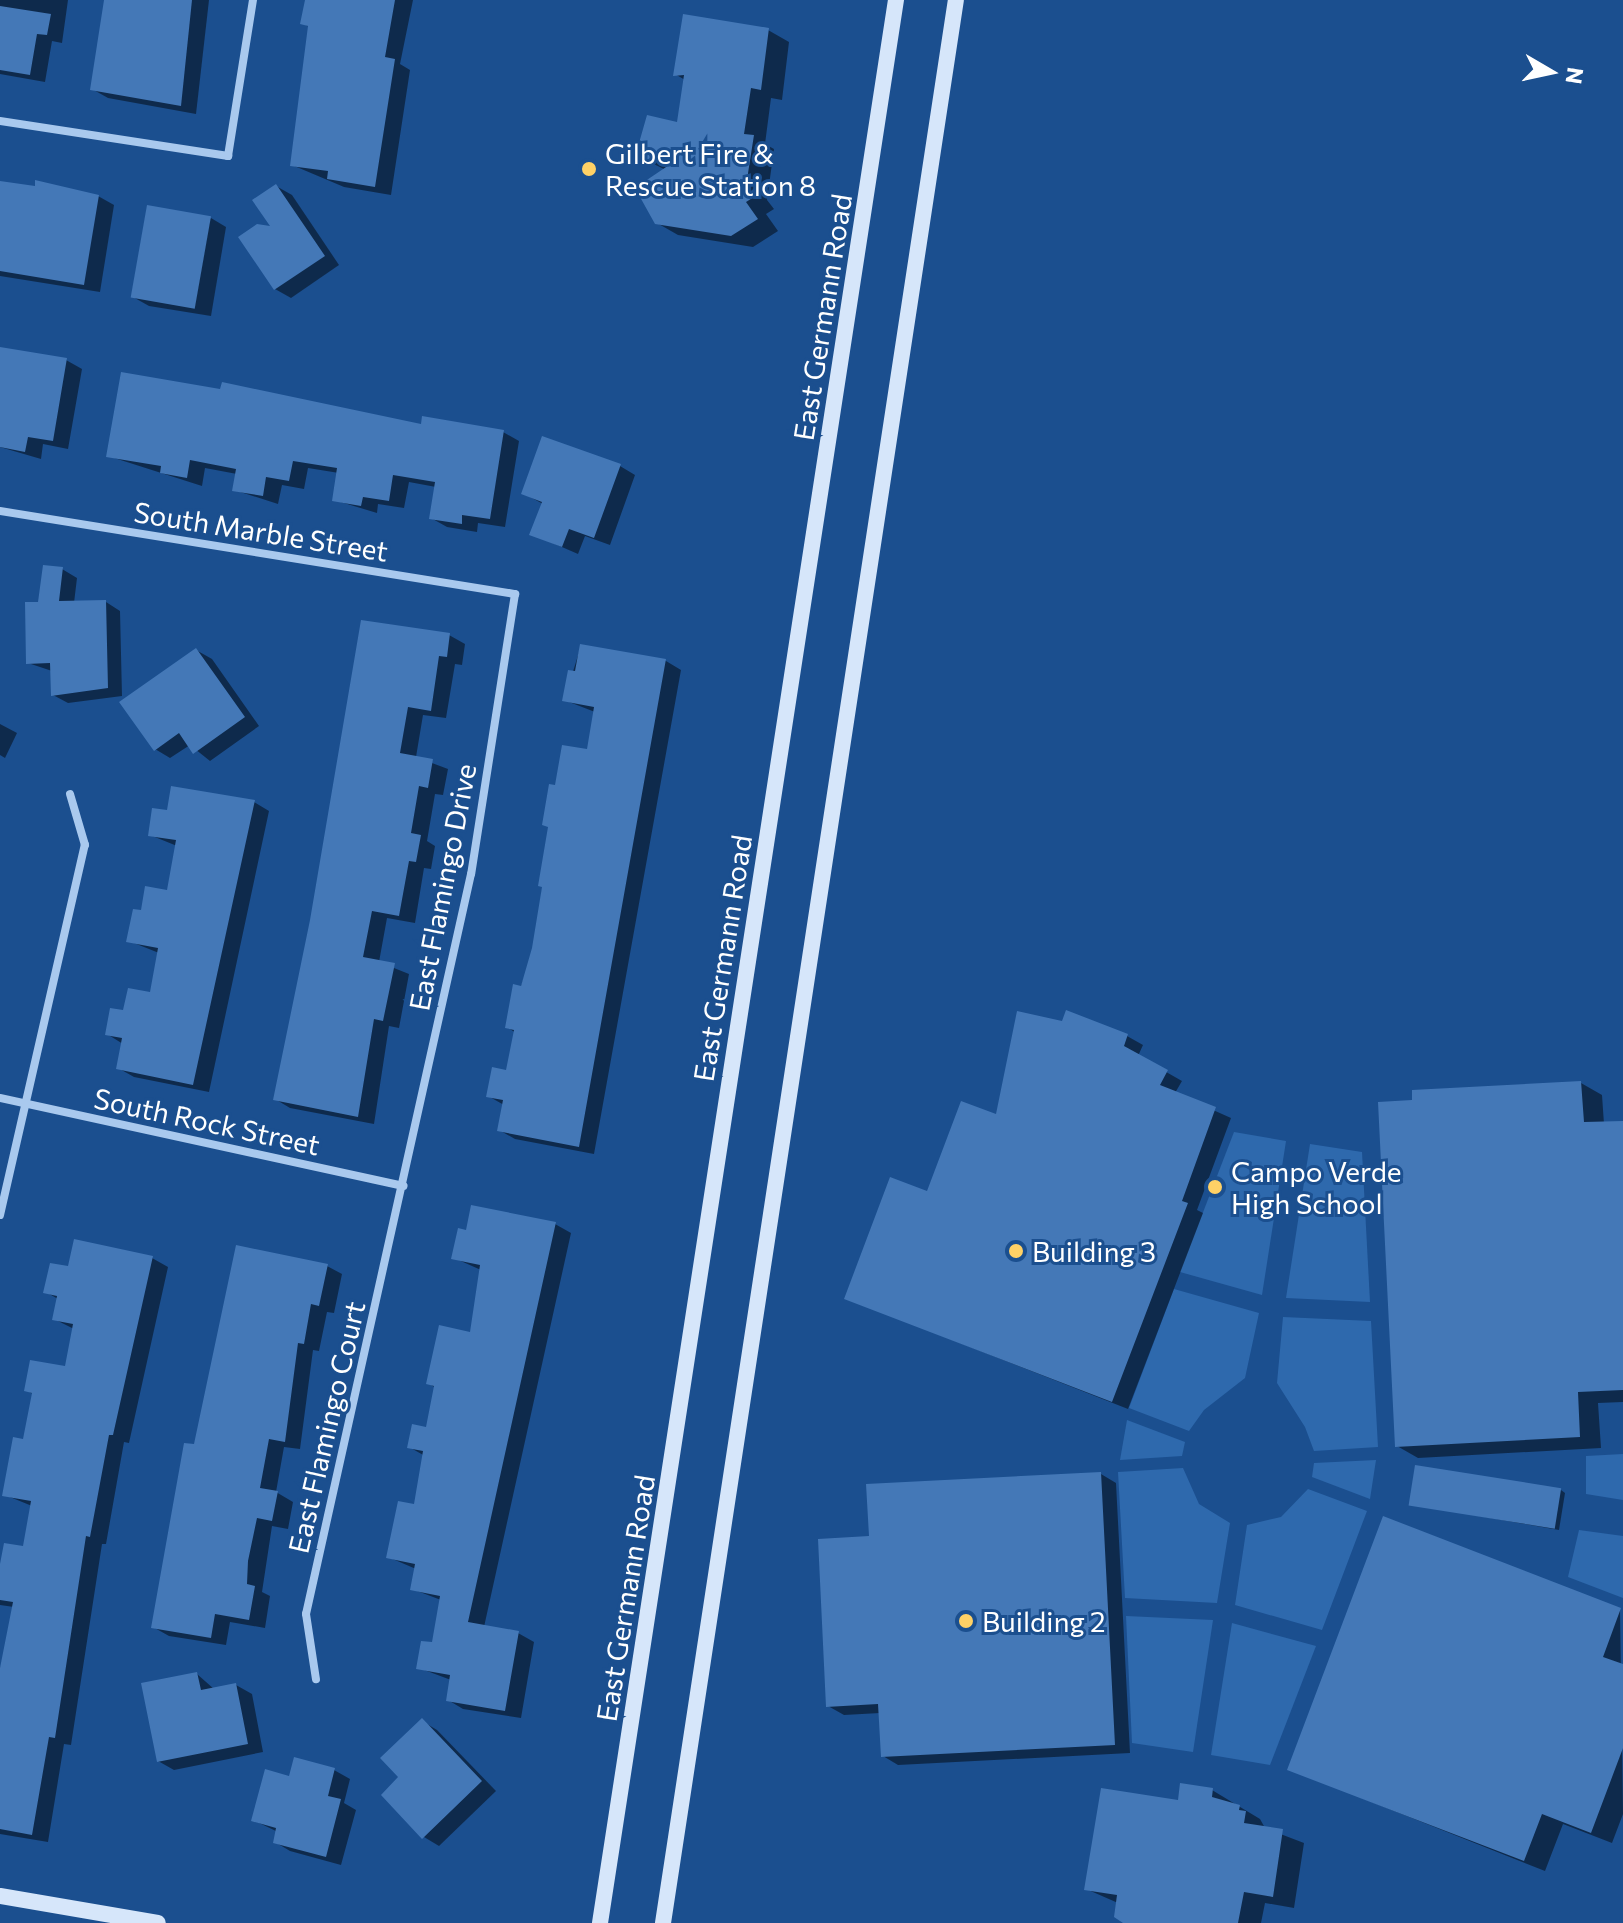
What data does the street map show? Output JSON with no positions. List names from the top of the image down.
{
  "streets": {
    "main road": ["East Germann Road"],
    "street": [
      "South Marble Street",
      "East Flamingo Drive",
      "South Rock Street",
      "East Flamingo Court"
    ]
  },
  "crossings": [
    ["South Marble Street", "East Flamingo Drive"],
    ["East Flamingo Drive", "South Rock Street"],
    ["East Flamingo Drive", "East Flamingo Court"],
    ["South Rock Street", "East Flamingo Court"]
  ],
  "places": [
    "Gilbert Fire & Rescue Station 8",
    "Campo Verde High School",
    "Building 3",
    "Building 2"
  ],
  "north": "right"
}
